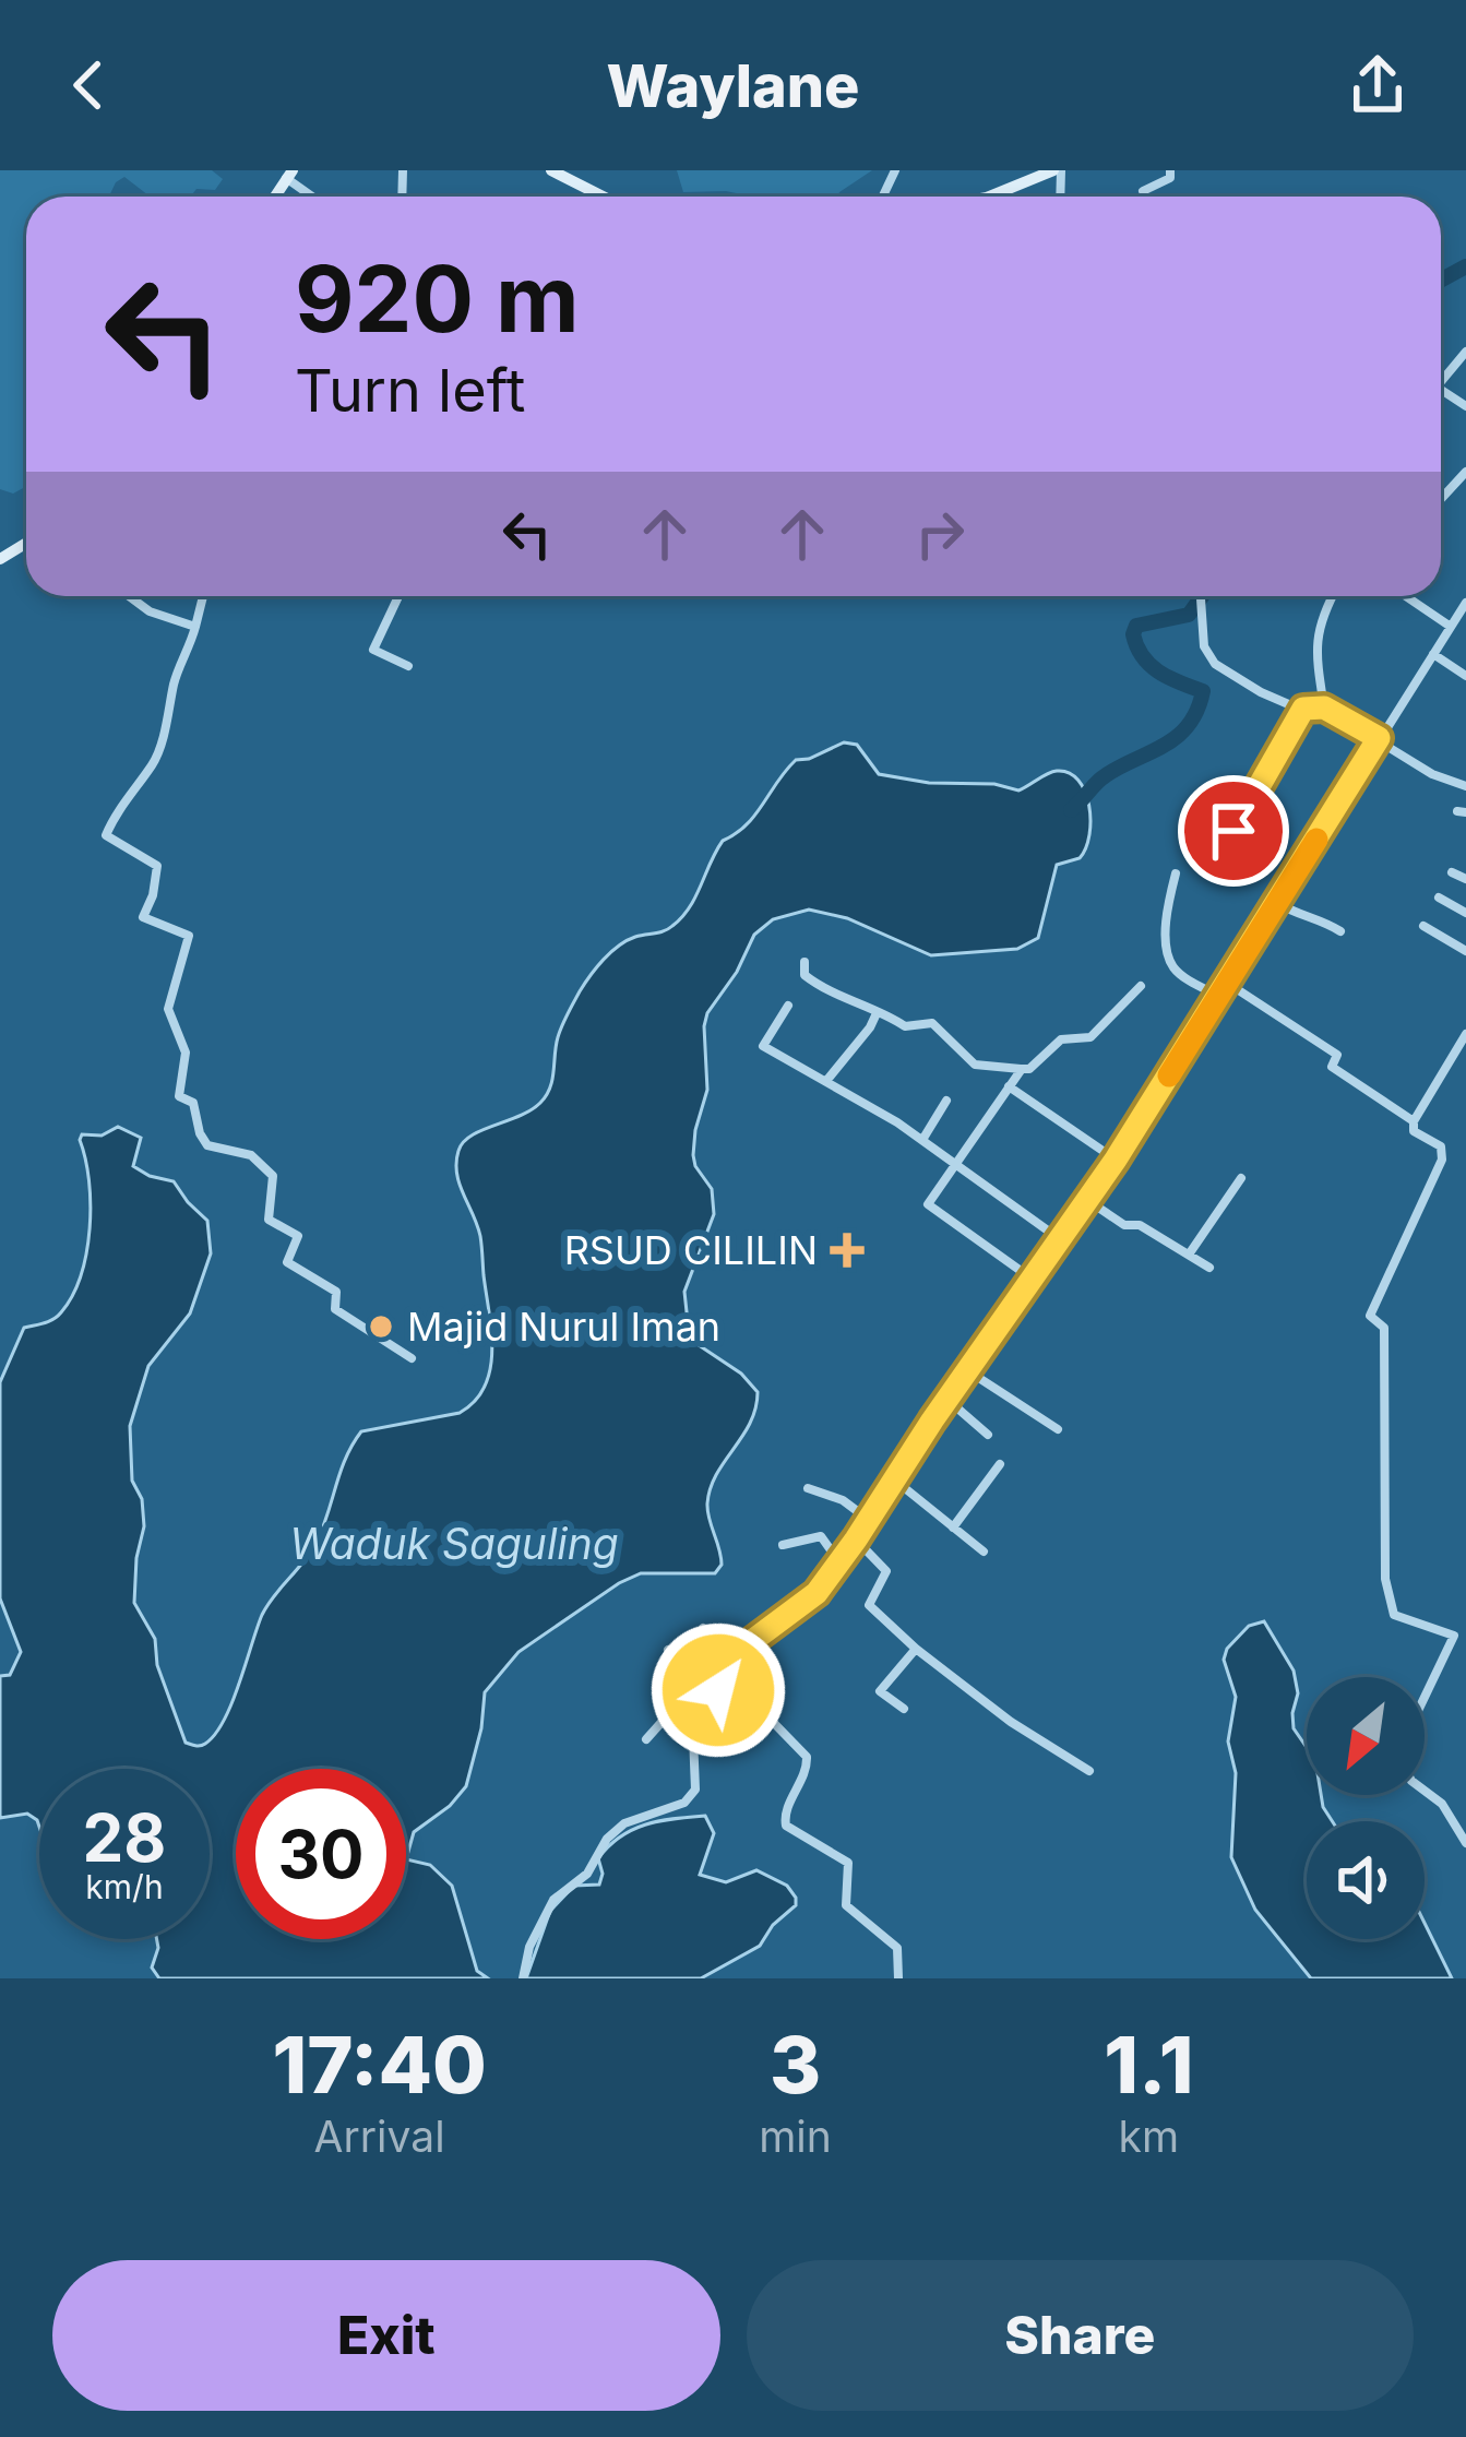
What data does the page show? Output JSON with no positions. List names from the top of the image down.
{
  "water": ["Waduk Saguling"],
  "places": {
    "health": ["RSUD CILILIN"],
    "other": ["Majid Nurul Iman"]
  },
  "north": "bottom left",
  "page": {
    "header": "Waylane",
    "turn": ["920 m", "Turn left"],
    "speed": "28 km/h",
    "limit": "30",
    "eta": [
      "17:40",
      "Arrival",
      "3",
      "min",
      "1.1",
      "km"
    ],
    "buttons": ["Exit", "Share"]
  }
}
